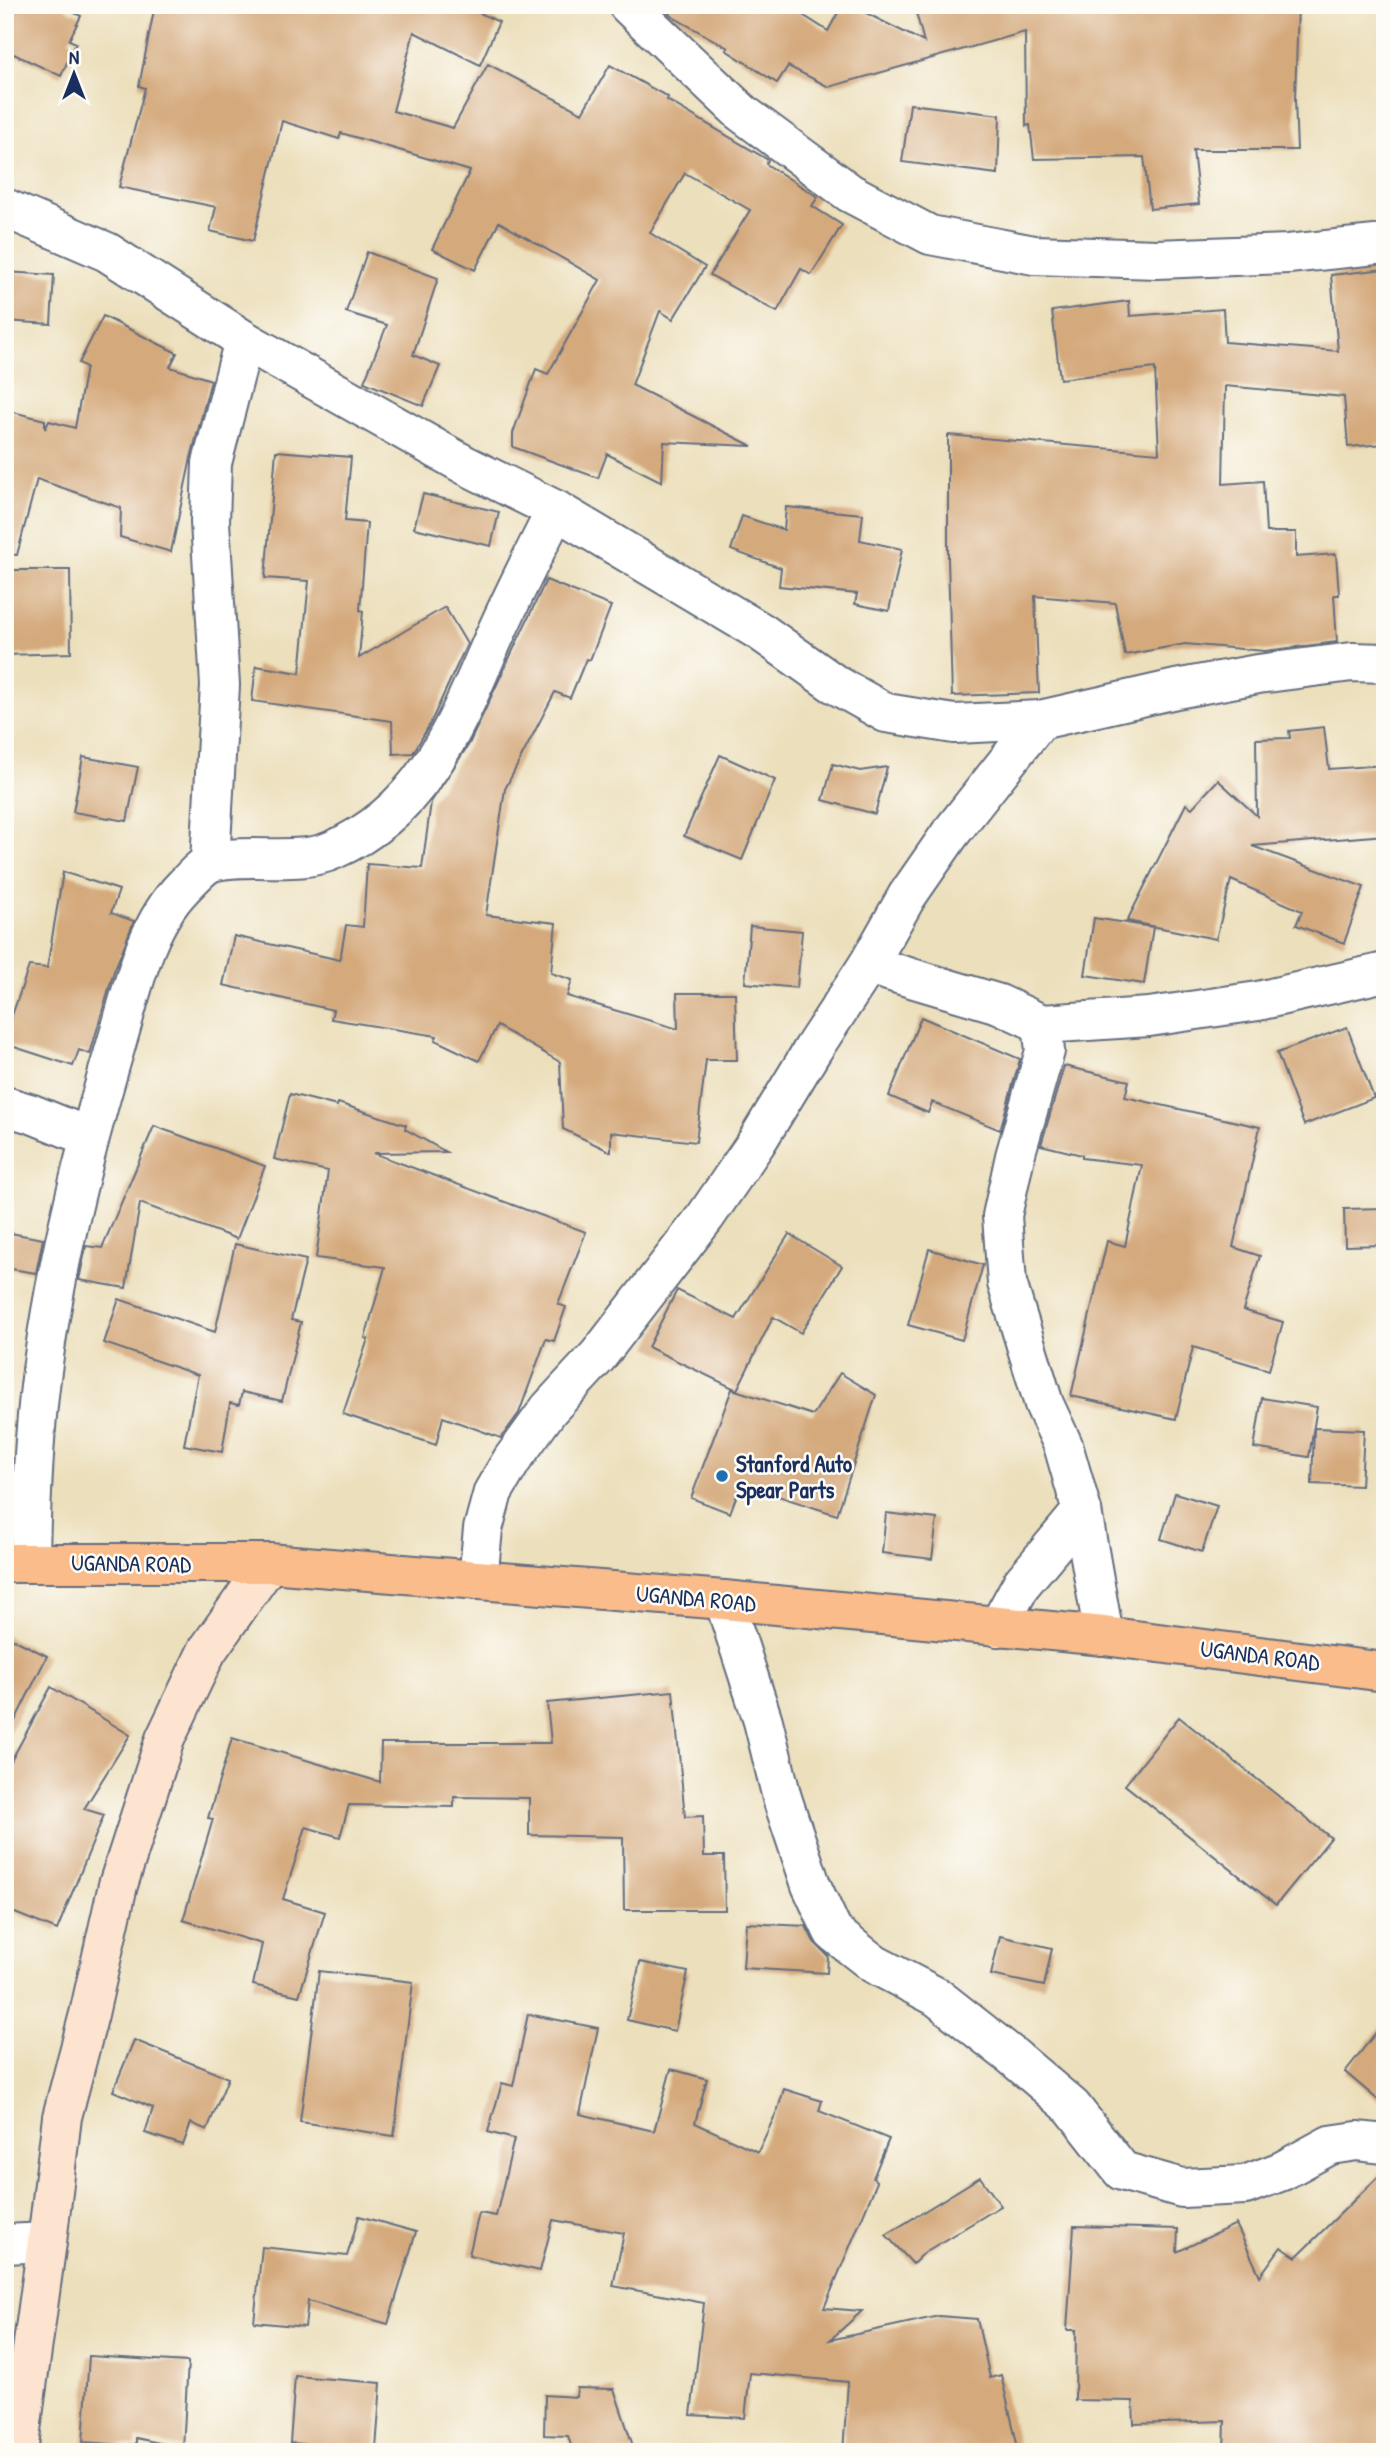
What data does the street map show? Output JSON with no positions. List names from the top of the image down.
{
  "streets": {
    "main road": ["UGANDA ROAD"]
  },
  "places": ["Stanford Auto Spear Parts"],
  "north": "top"
}
